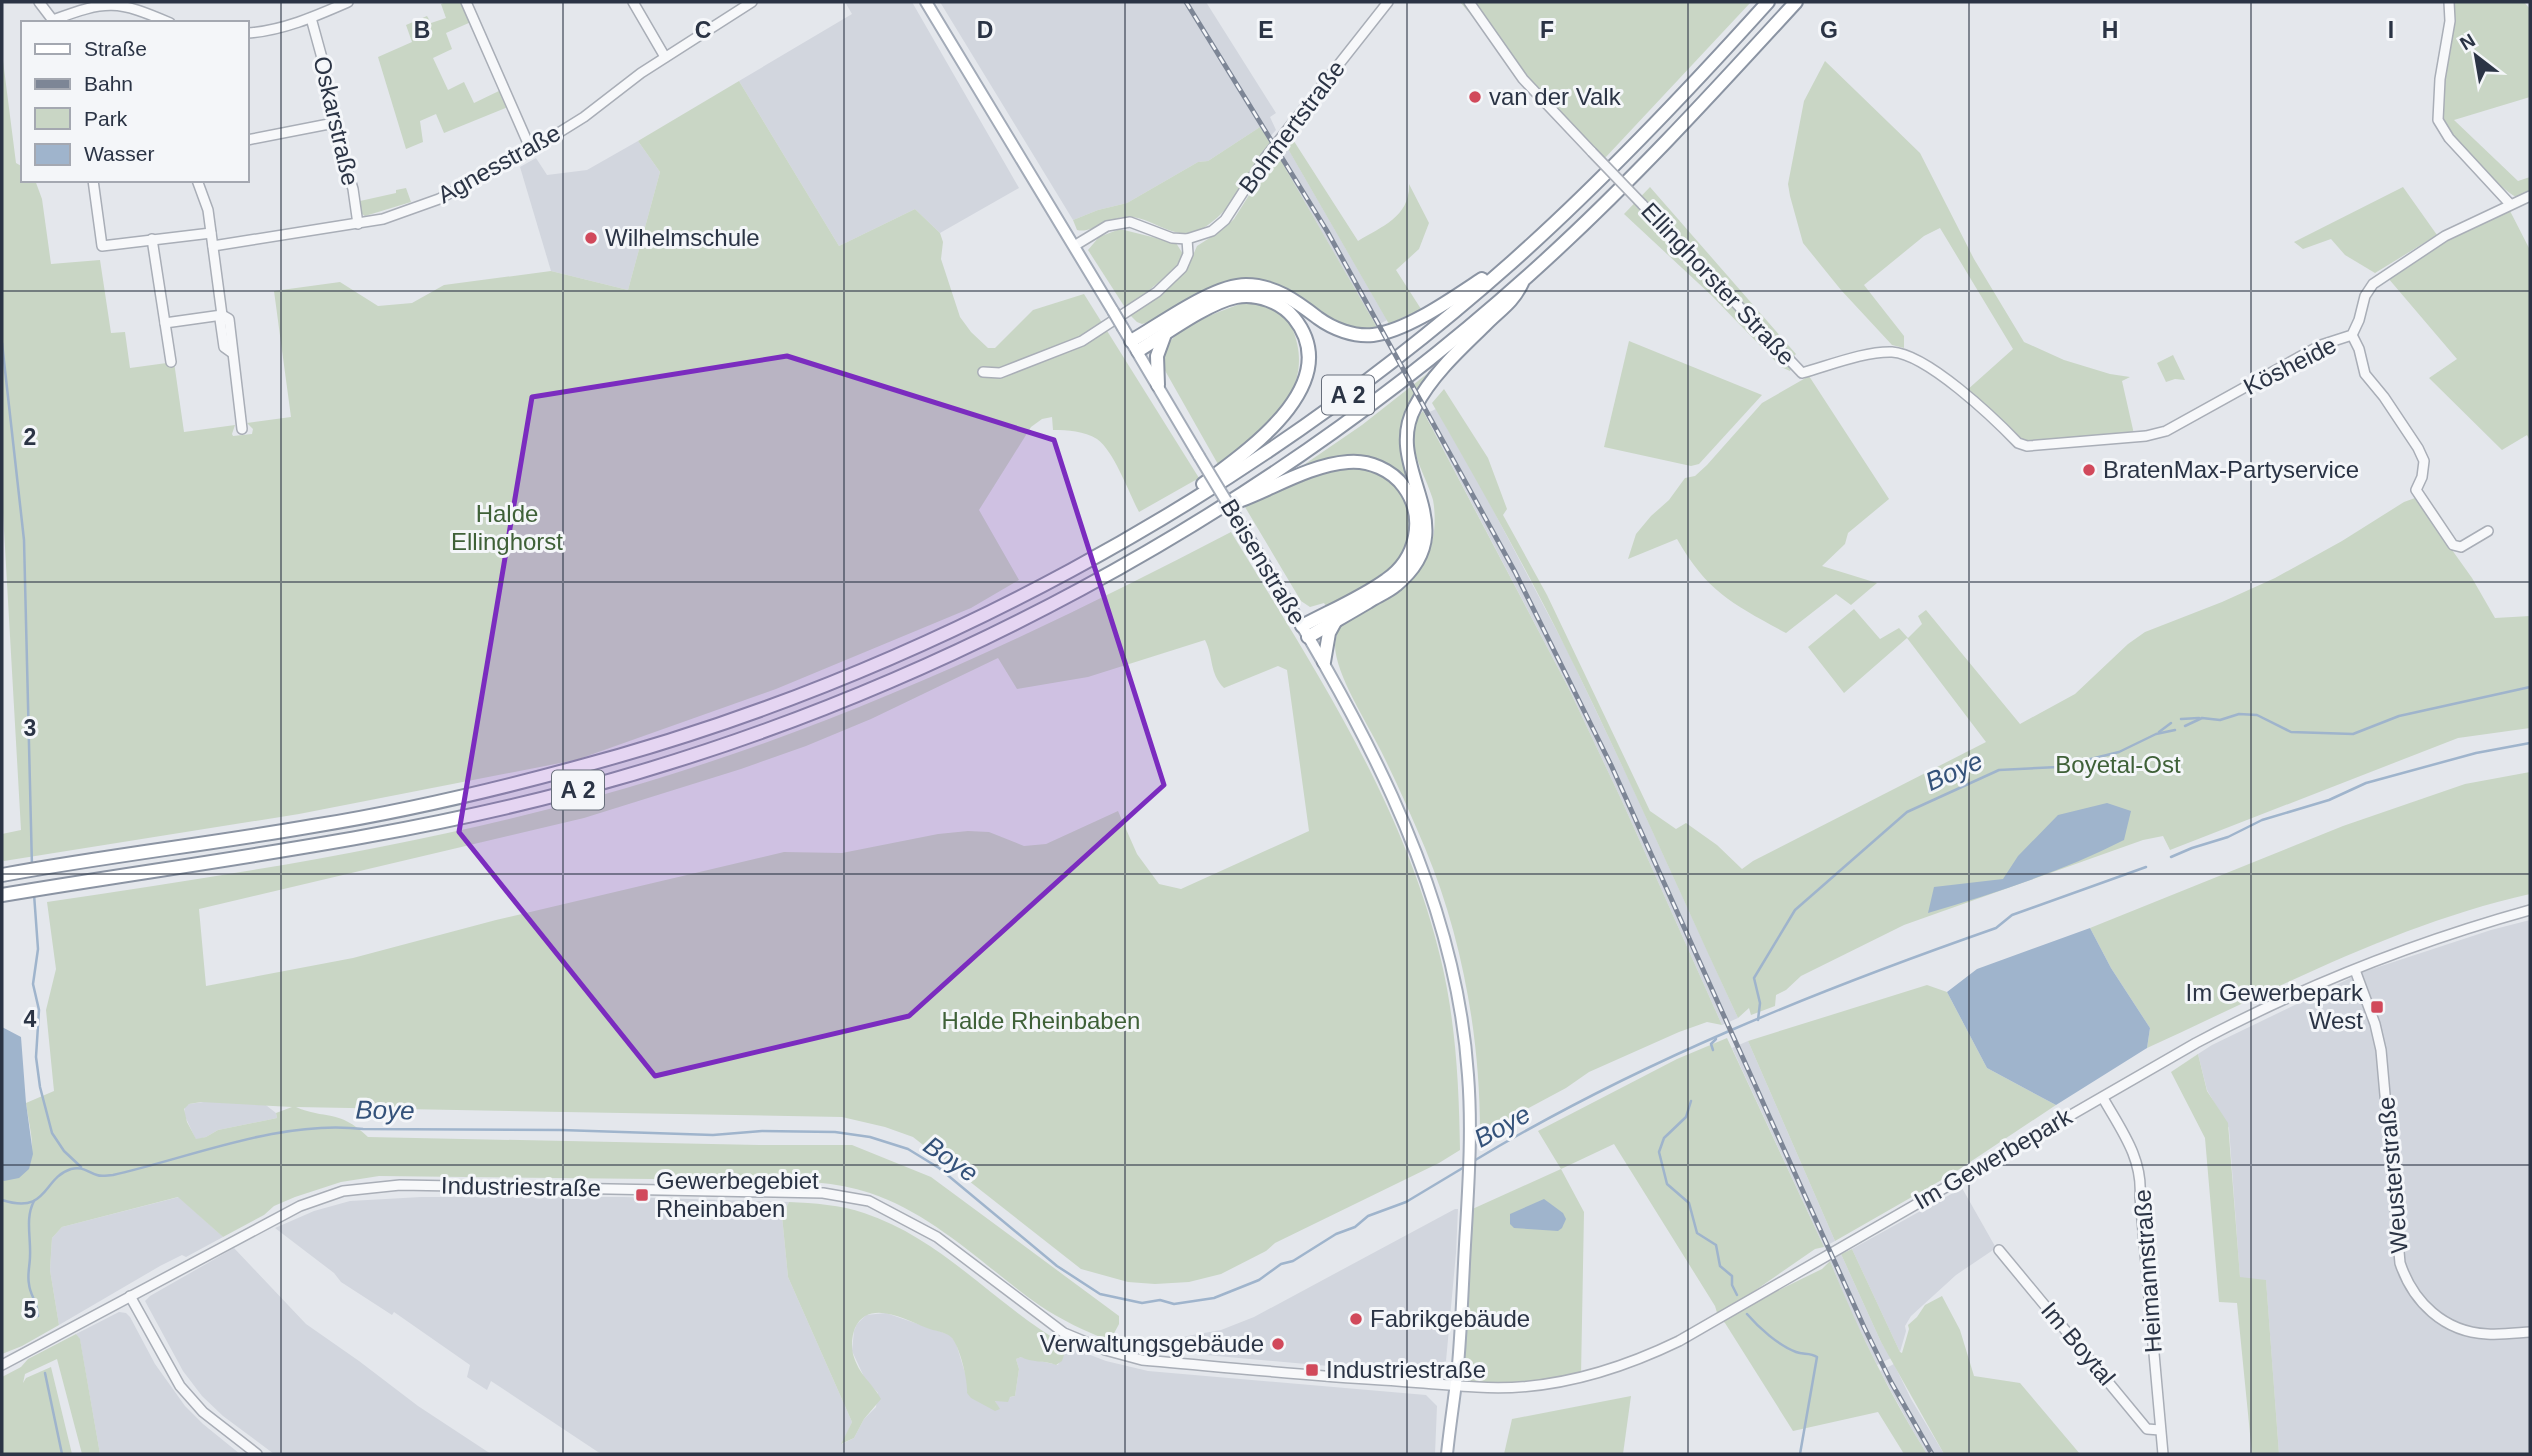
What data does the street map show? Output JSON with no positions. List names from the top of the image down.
{
  "streets": {
    "highway": ["A 2"],
    "main road": ["Beisenstraße"],
    "street": [
      "Oskarstraße",
      "Bohmertstraße",
      "Agnesstraße",
      "Ellinghorster Straße",
      "Kösheide",
      "Im Gewerbepark",
      "Weusterstraße",
      "Industriestraße",
      "Heimannstraße",
      "Im Boytal"
    ]
  },
  "crossings": [
    ["Oskarstraße", "Agnesstraße"],
    ["Ellinghorster Straße", "Kösheide"],
    ["Beisenstraße", "Im Gewerbepark"],
    ["Beisenstraße", "Industriestraße"],
    ["Im Gewerbepark", "Weusterstraße"],
    ["Im Gewerbepark", "Industriestraße"],
    ["Im Gewerbepark", "Heimannstraße"],
    ["Heimannstraße", "Im Boytal"]
  ],
  "water": ["Boye"],
  "parks": ["Halde Ellinghorst", "Boyetal-Ost", "Halde Rheinbaben"],
  "places": {
    "other": [
      "van der Valk",
      "Wilhelmschule",
      "BratenMax-Partyservice",
      "Fabrikgebäude",
      "Verwaltungsgebäude"
    ],
    "transit": ["Im Gewerbepark West", "Gewerbegebiet Rheinbaben", "Industriestraße"]
  },
  "legend": [
    "Straße",
    "Bahn",
    "Park",
    "Wasser"
  ],
  "north": "top left",
  "grid": {
    "columns": [
      "B",
      "C",
      "D",
      "E",
      "F",
      "G",
      "H",
      "I"
    ],
    "rows": [
      "2",
      "3",
      "4",
      "5"
    ]
  }
}
